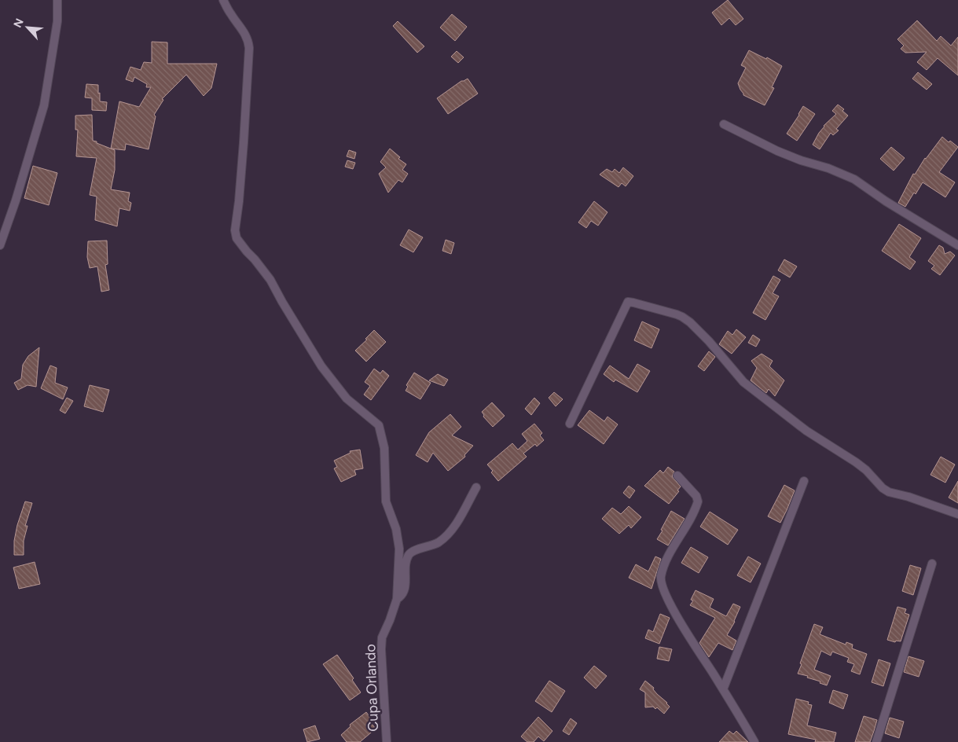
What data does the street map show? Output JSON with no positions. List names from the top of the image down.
{
  "streets": {
    "street": ["Cupa Orlando"]
  },
  "north": "top left"
}
